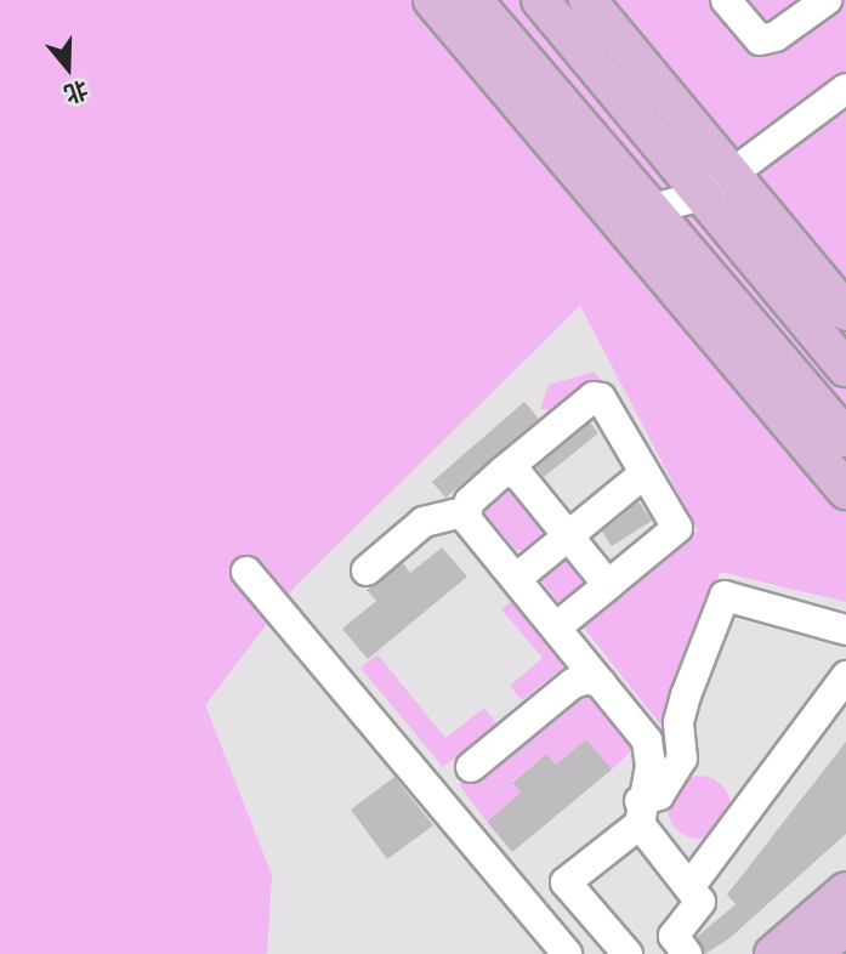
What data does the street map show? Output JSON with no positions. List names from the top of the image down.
{
  "north": "bottom"
}
